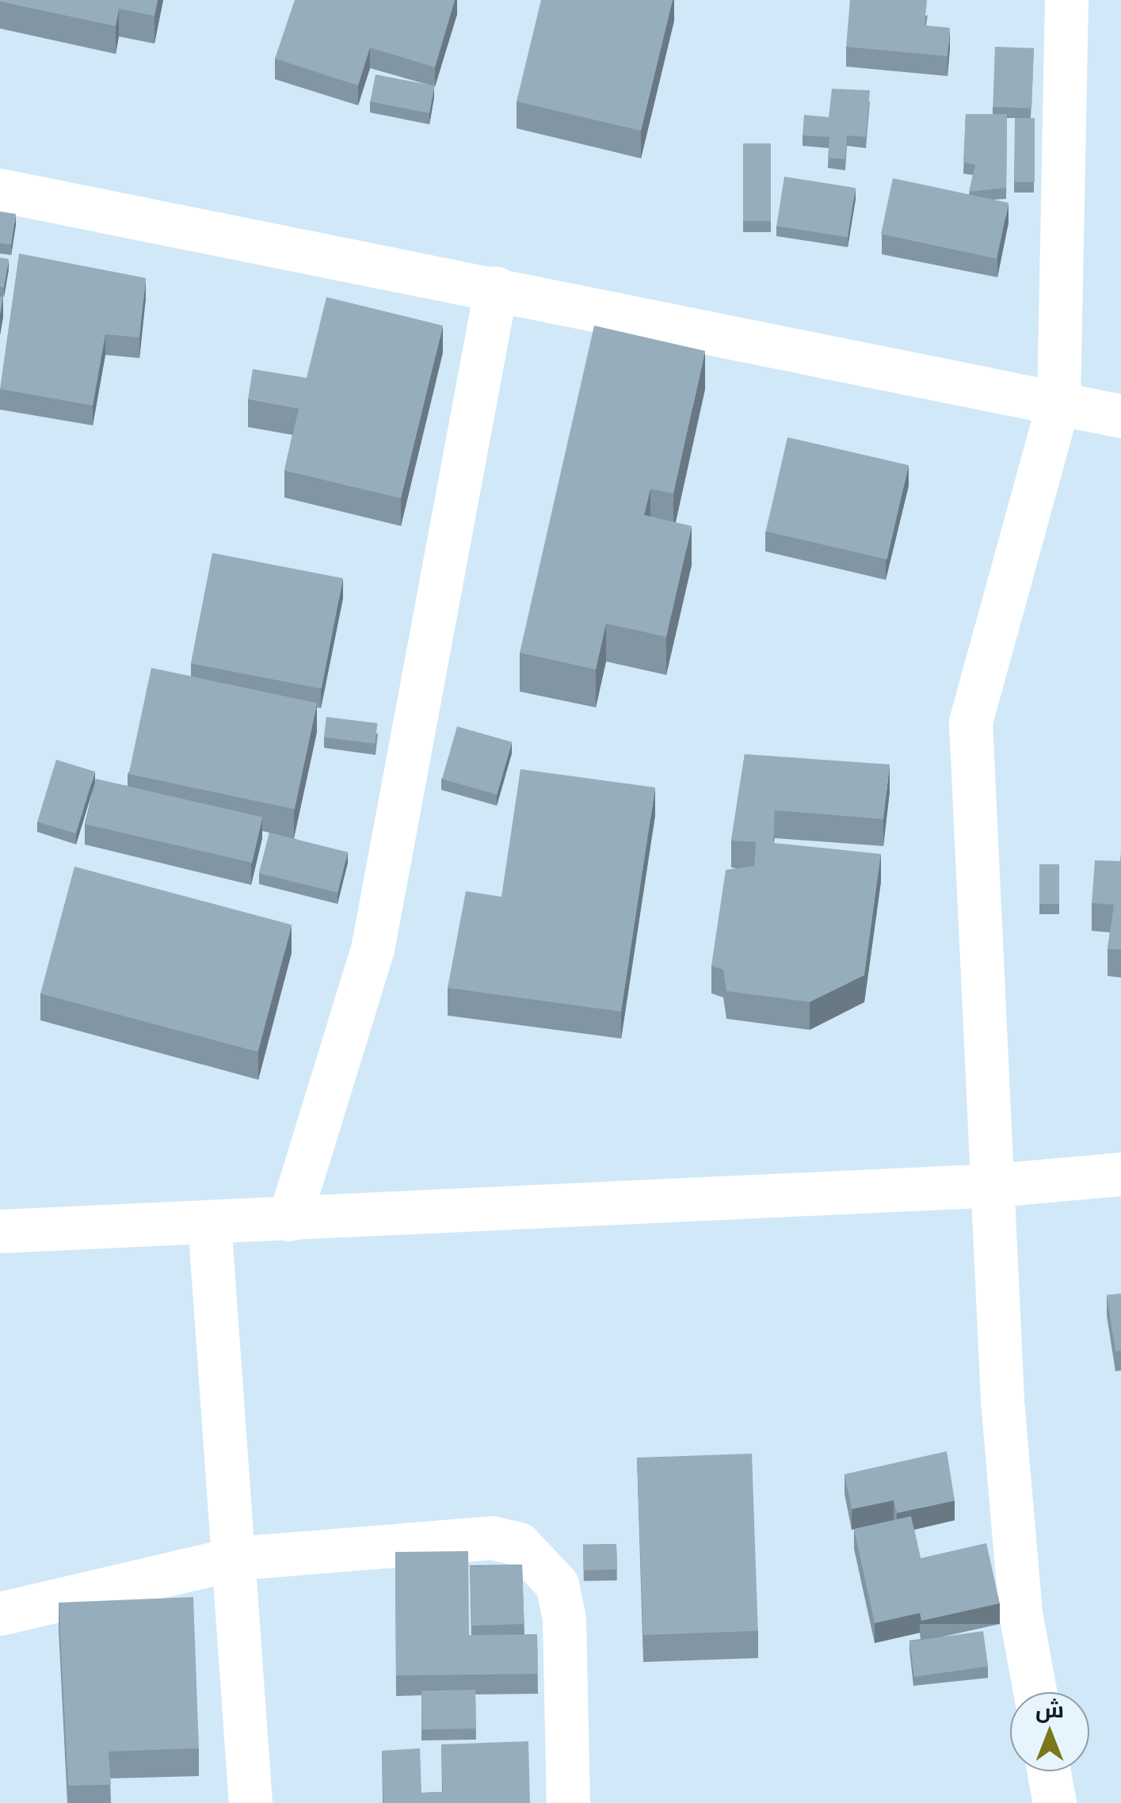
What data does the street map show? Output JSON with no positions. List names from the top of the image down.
{
  "north": "top"
}
